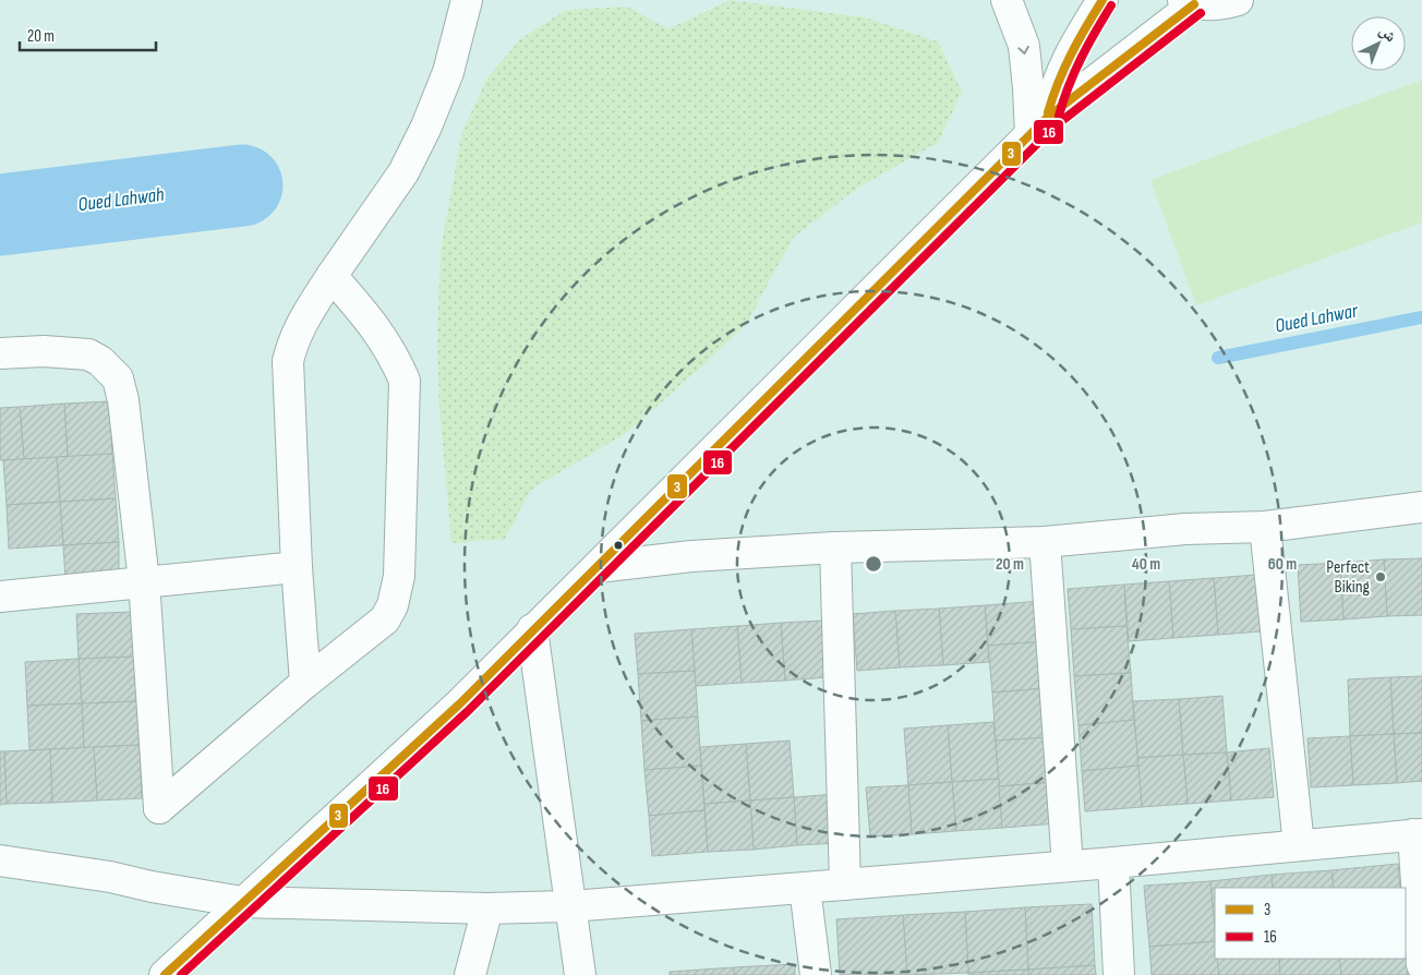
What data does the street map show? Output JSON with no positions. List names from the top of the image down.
{
  "water": ["Oued Lahwah", "Oued Lahwar"],
  "places": ["Perfect Biking"],
  "lines": ["transit line 3", "transit line 16"],
  "legend": ["3", "16"],
  "scale_bar": "20 m",
  "north": "top right",
  "rings": ["20 m", "40 m", "60 m"]
}
